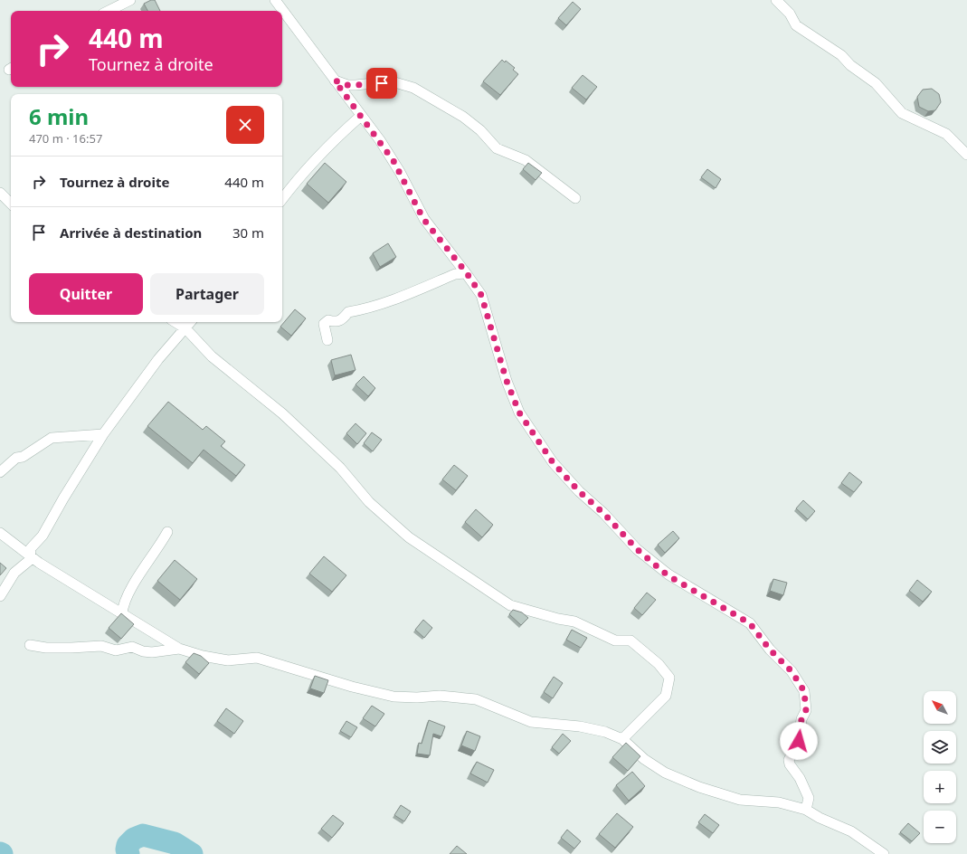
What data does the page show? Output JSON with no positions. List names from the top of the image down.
{
  "north": "top left",
  "page": {
    "turn": ["440 m", "Tournez à droite"],
    "heading": ["6 min", "470 m · 16:57"],
    "list": [
      {
        "name": "Tournez à droite",
        "value": "440 m"
      },
      {
        "name": "Arrivée à destination",
        "value": "30 m"
      }
    ],
    "buttons": ["Quitter", "Partager"],
    "map_buttons": ["+", "−"]
  }
}
